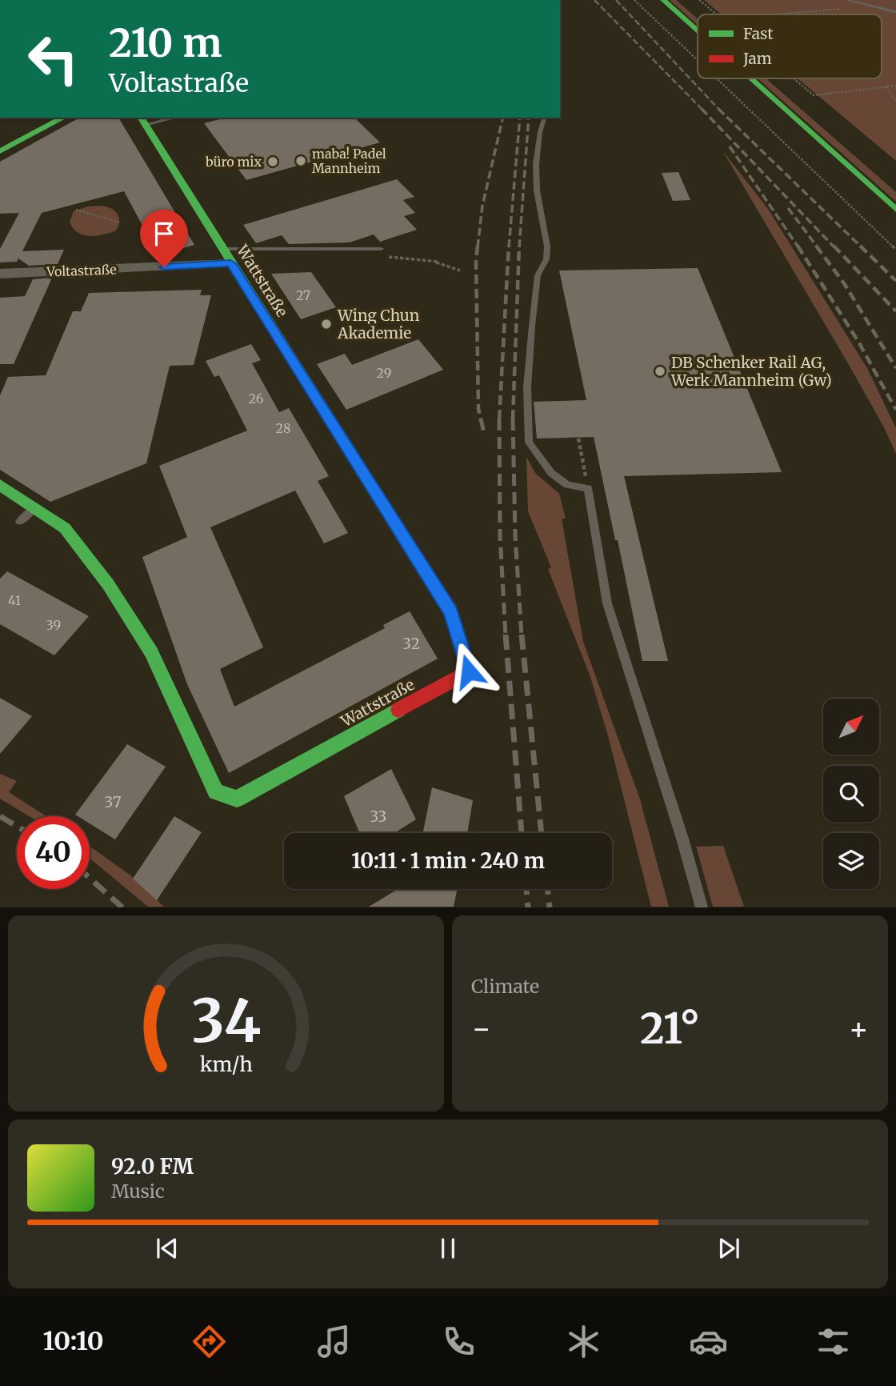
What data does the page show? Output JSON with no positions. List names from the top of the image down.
{
  "streets": {
    "street": ["Voltastraße", "Wattstraße"]
  },
  "crossings": [
    ["Voltastraße", "Wattstraße"]
  ],
  "places": [
    "maba! Padel Mannheim",
    "büro mix",
    "Wing Chun Akademie",
    "DB Schenker Rail AG, Werk Mannheim (Gw)"
  ],
  "house_numbers": [
    "27",
    "29",
    "26",
    "28",
    "41",
    "39",
    "32",
    "37",
    "33"
  ],
  "legend": ["Fast", "Jam"],
  "north": "top right",
  "page": {
    "turn": ["210 m", "Voltastraße"],
    "limit": "40",
    "trip": "10:11 · 1 min · 240 m",
    "tile": "Climate",
    "heat": ["−", "21°", "+"],
    "song": ["92.0 FM", "Music"],
    "tabs": "10:10",
    "gauge": ["34", "km/h"]
  }
}
